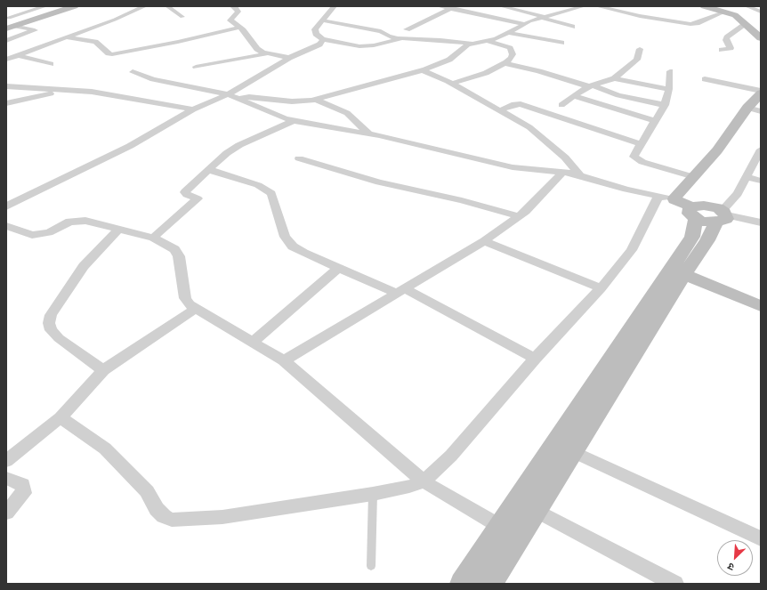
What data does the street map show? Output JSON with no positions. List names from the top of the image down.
{
  "north": "bottom left"
}
